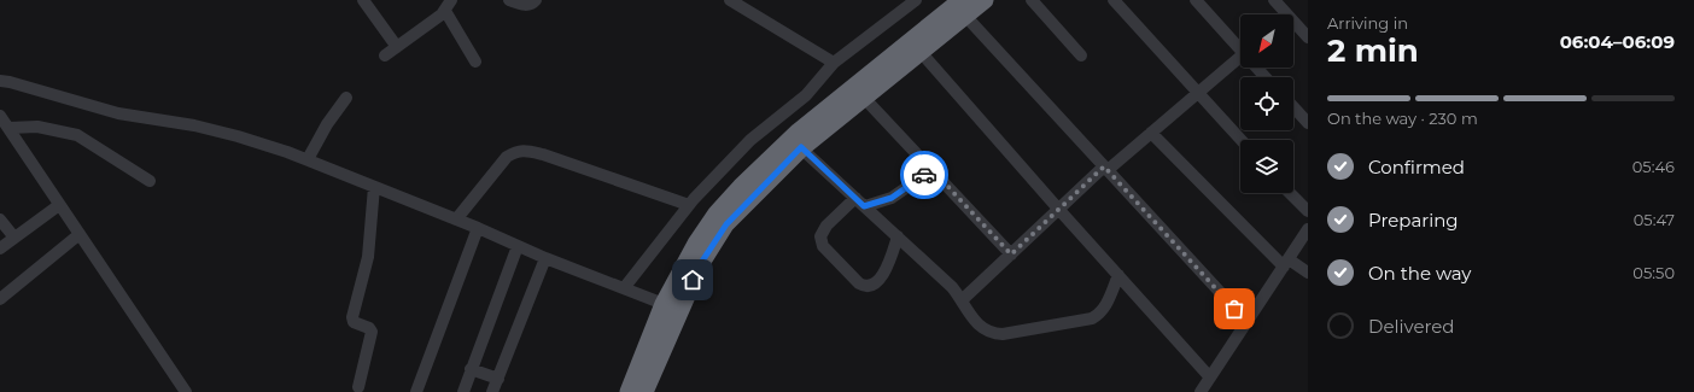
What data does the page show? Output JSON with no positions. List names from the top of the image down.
{
  "north": "bottom left",
  "page": {
    "heading": ["2 min", "Arriving in", "06:04–06:09"],
    "bar": "On the way · 230 m",
    "list": [
      ["Confirmed", "05:46"],
      ["Preparing", "05:47"],
      ["On the way", "05:50"],
      "Delivered"
    ]
  }
}
